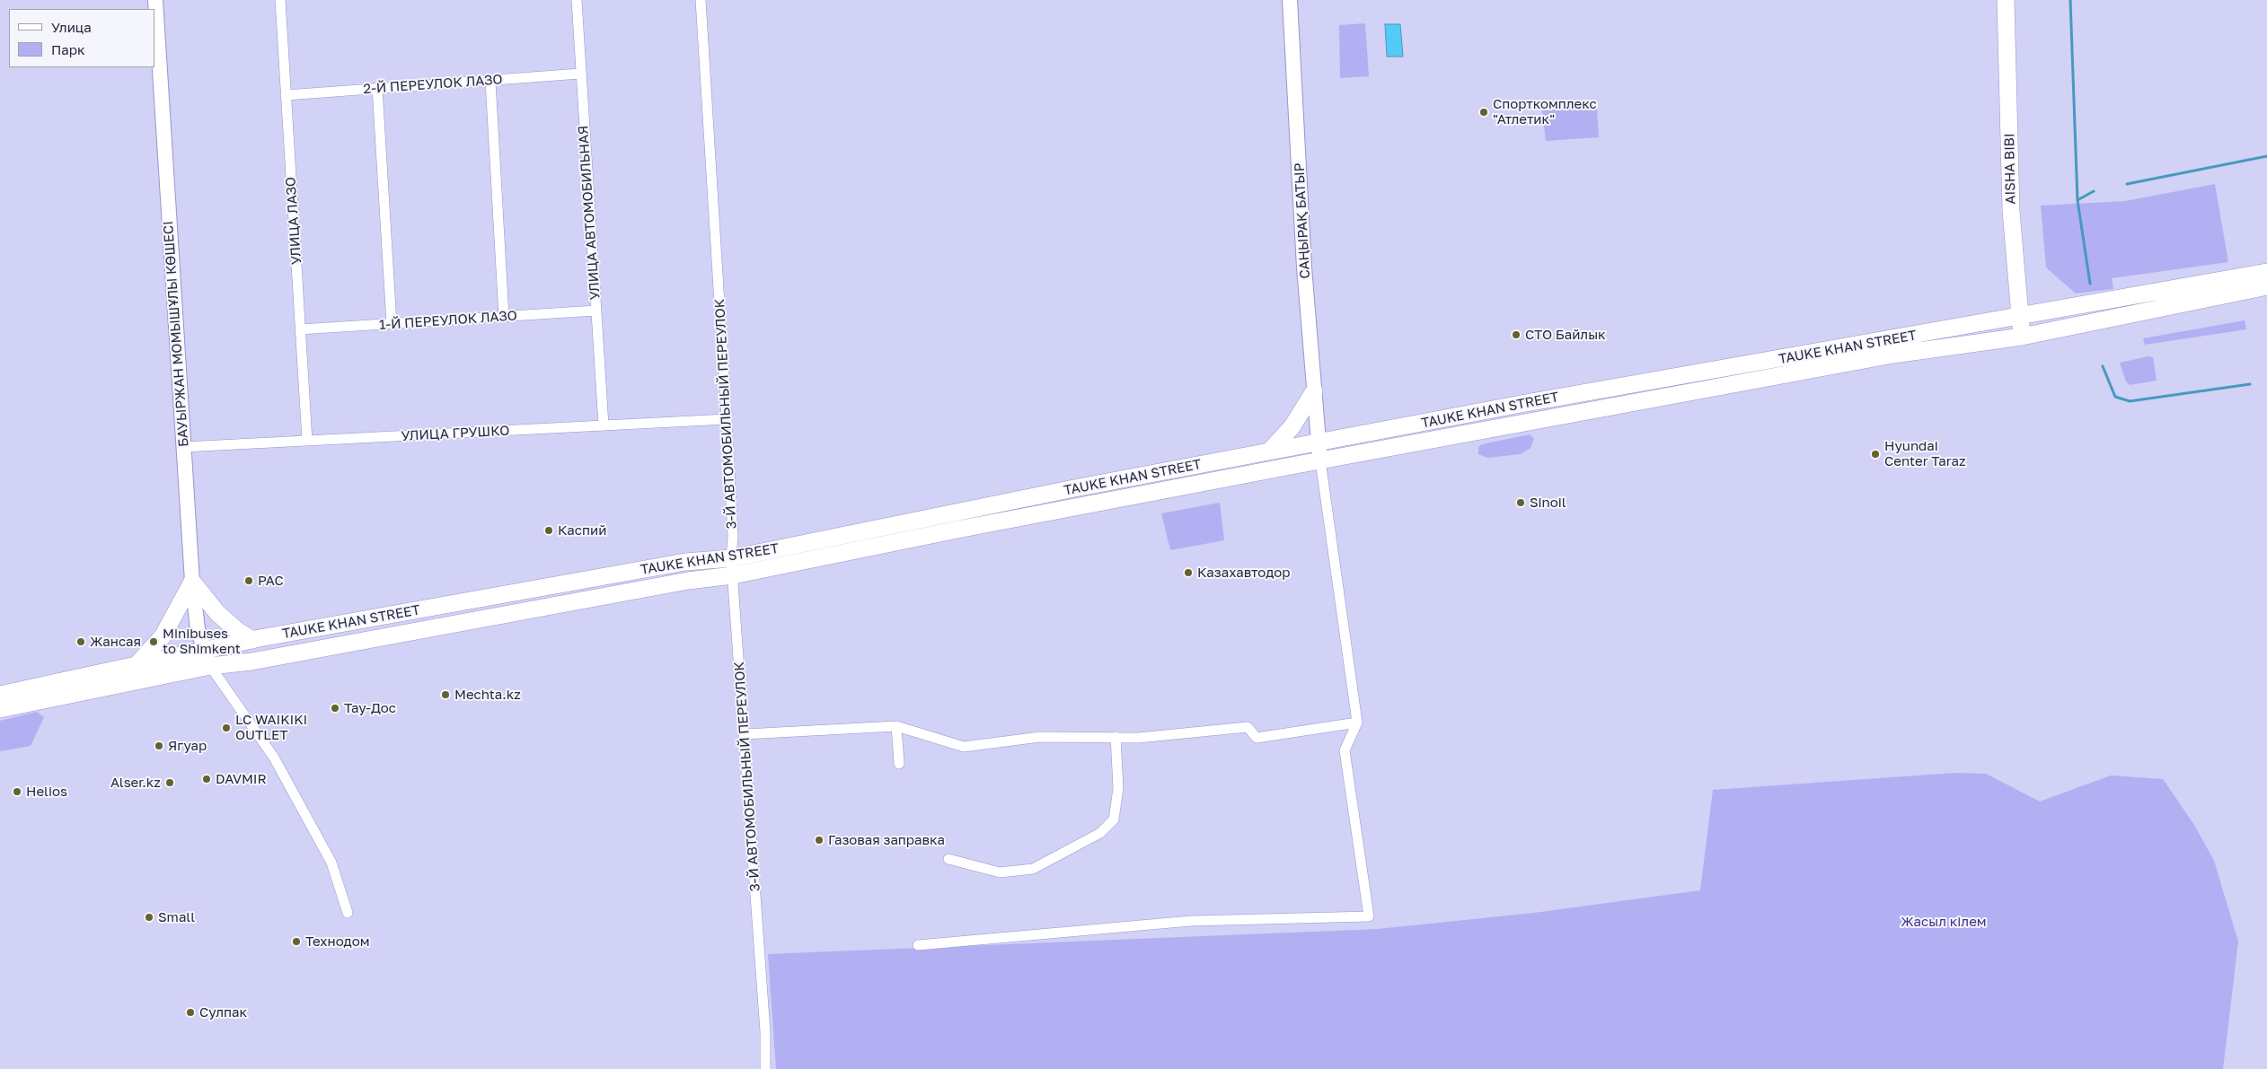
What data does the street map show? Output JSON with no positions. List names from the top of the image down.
{
  "streets": {
    "main road": ["AISHA BIBI", "TAUKE KHAN STREET"],
    "street": [
      "2-Й ПЕРЕУЛОК ЛАЗО",
      "УЛИЦА АВТОМОБИЛЬНАЯ",
      "УЛИЦА ЛАЗО",
      "САҢЫРАҚ БАТЫР",
      "1-Й ПЕРЕУЛОК ЛАЗО",
      "БАУЫРЖАН МОМЫШҰЛЫ КӨШЕСІ",
      "3-Й АВТОМОБИЛЬНЫЙ ПЕРЕУЛОК",
      "УЛИЦА ГРУШКО"
    ]
  },
  "crossings": [
    ["2-Й ПЕРЕУЛОК ЛАЗО", "УЛИЦА АВТОМОБИЛЬНАЯ"],
    ["2-Й ПЕРЕУЛОК ЛАЗО", "УЛИЦА ЛАЗО"],
    ["AISHA BIBI", "TAUKE KHAN STREET"],
    ["УЛИЦА АВТОМОБИЛЬНАЯ", "1-Й ПЕРЕУЛОК ЛАЗО"],
    ["УЛИЦА АВТОМОБИЛЬНАЯ", "УЛИЦА ГРУШКО"],
    ["УЛИЦА ЛАЗО", "1-Й ПЕРЕУЛОК ЛАЗО"],
    ["УЛИЦА ЛАЗО", "УЛИЦА ГРУШКО"],
    ["САҢЫРАҚ БАТЫР", "TAUKE KHAN STREET"],
    ["БАУЫРЖАН МОМЫШҰЛЫ КӨШЕСІ", "TAUKE KHAN STREET"],
    ["БАУЫРЖАН МОМЫШҰЛЫ КӨШЕСІ", "УЛИЦА ГРУШКО"],
    ["TAUKE KHAN STREET", "3-Й АВТОМОБИЛЬНЫЙ ПЕРЕУЛОК"],
    ["3-Й АВТОМОБИЛЬНЫЙ ПЕРЕУЛОК", "УЛИЦА ГРУШКО"]
  ],
  "parks": ["Жасыл кілем"],
  "places": [
    "Спорткомплекс \"Атлетик\"",
    "СТО Байлык",
    "Hyundai Center Taraz",
    "Sinoil",
    "Каспий",
    "Казахавтодор",
    "РАС",
    "Жансая",
    "Minibuses to Shimkent",
    "Mechta.kz",
    "Тау-Дос",
    "LC WAIKIKI OUTLET",
    "Ягуар",
    "DAVMIR",
    "Alser.kz",
    "Helios",
    "Газовая заправка",
    "Small",
    "Технодом",
    "Сулпак"
  ],
  "legend": ["Улица", "Парк"]
}
